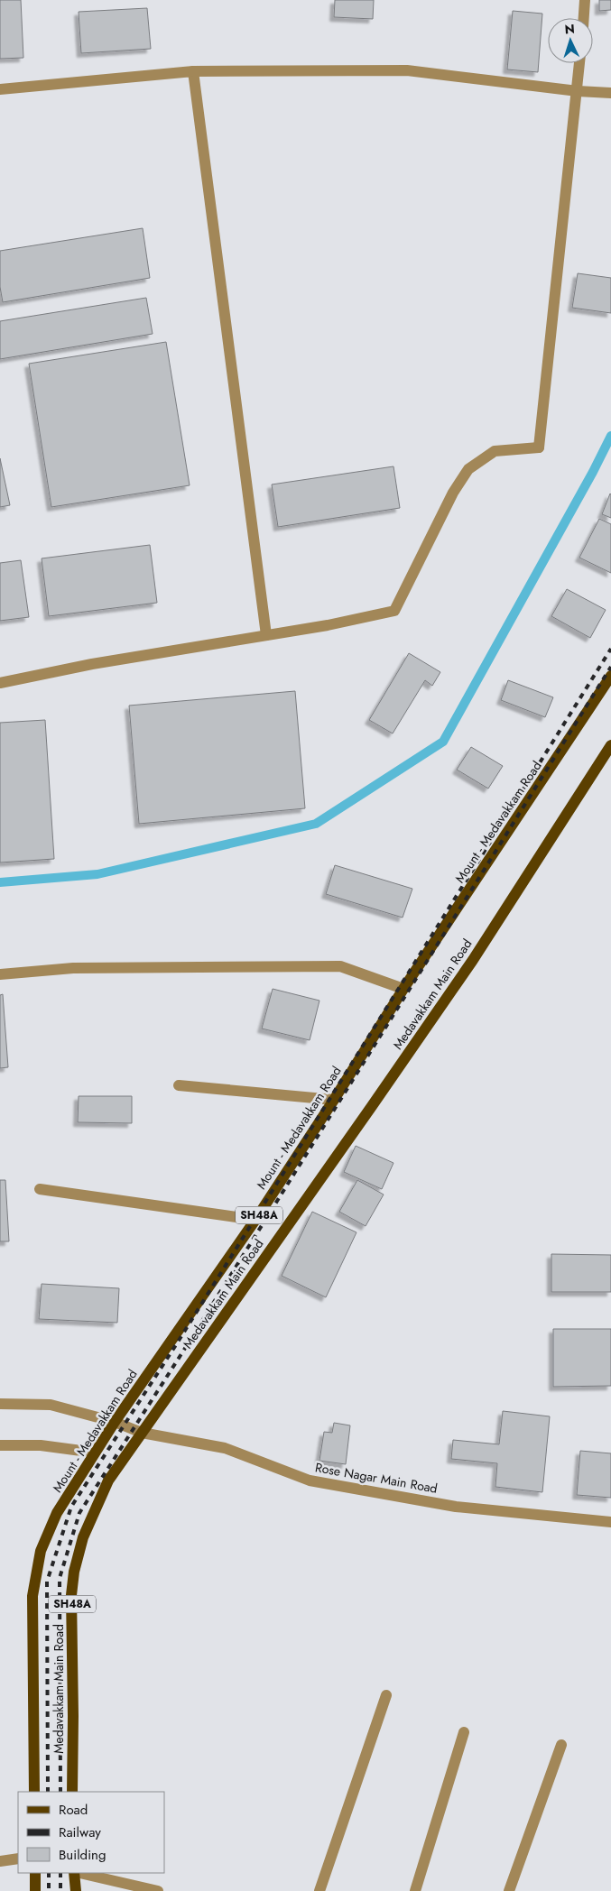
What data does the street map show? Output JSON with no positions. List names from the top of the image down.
{
  "streets": {
    "main road": ["Mount - Medavakkam Road", "Medavakkam Main Road", "SH48A"],
    "street": ["Rose Nagar Main Road"]
  },
  "crossings": [
    ["Mount - Medavakkam Road", "Rose Nagar Main Road"],
    ["Medavakkam Main Road", "Rose Nagar Main Road"]
  ],
  "legend": ["Road", "Railway", "Building"],
  "north": "top"
}
